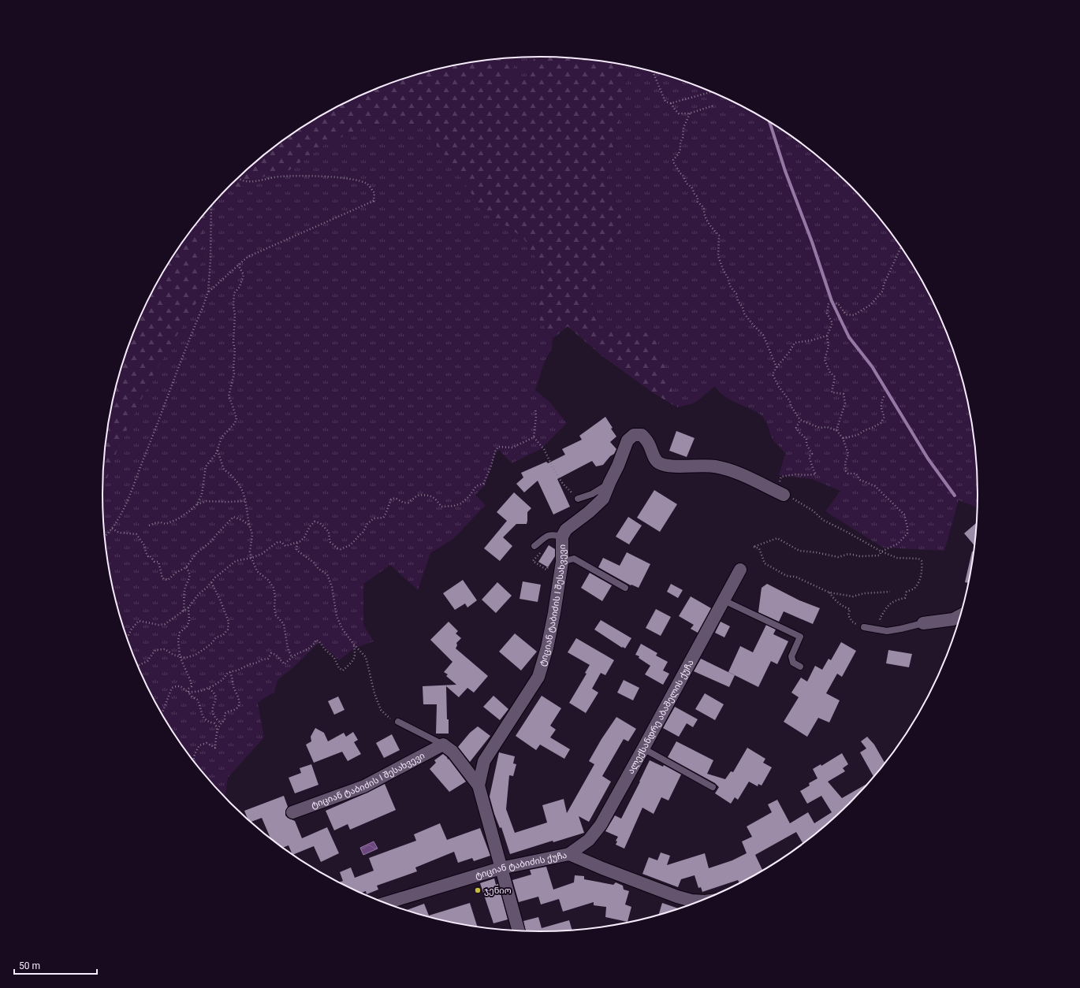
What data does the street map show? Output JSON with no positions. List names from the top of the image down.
{
  "streets": {
    "street": ["ტიციან ტაბიძის I შესახვევი", "ალექსანდრე აბაშელის ქუჩა", "ტიციან ტაბიძის ქუჩა"]
  },
  "crossings": [
    ["ტიციან ტაბიძის I შესახვევი", "ტიციან ტაბიძის ქუჩა"],
    ["ალექსანდრე აბაშელის ქუჩა", "ტიციან ტაბიძის ქუჩა"]
  ],
  "places": ["ჯენიო"],
  "scale_bar": "50 m"
}
